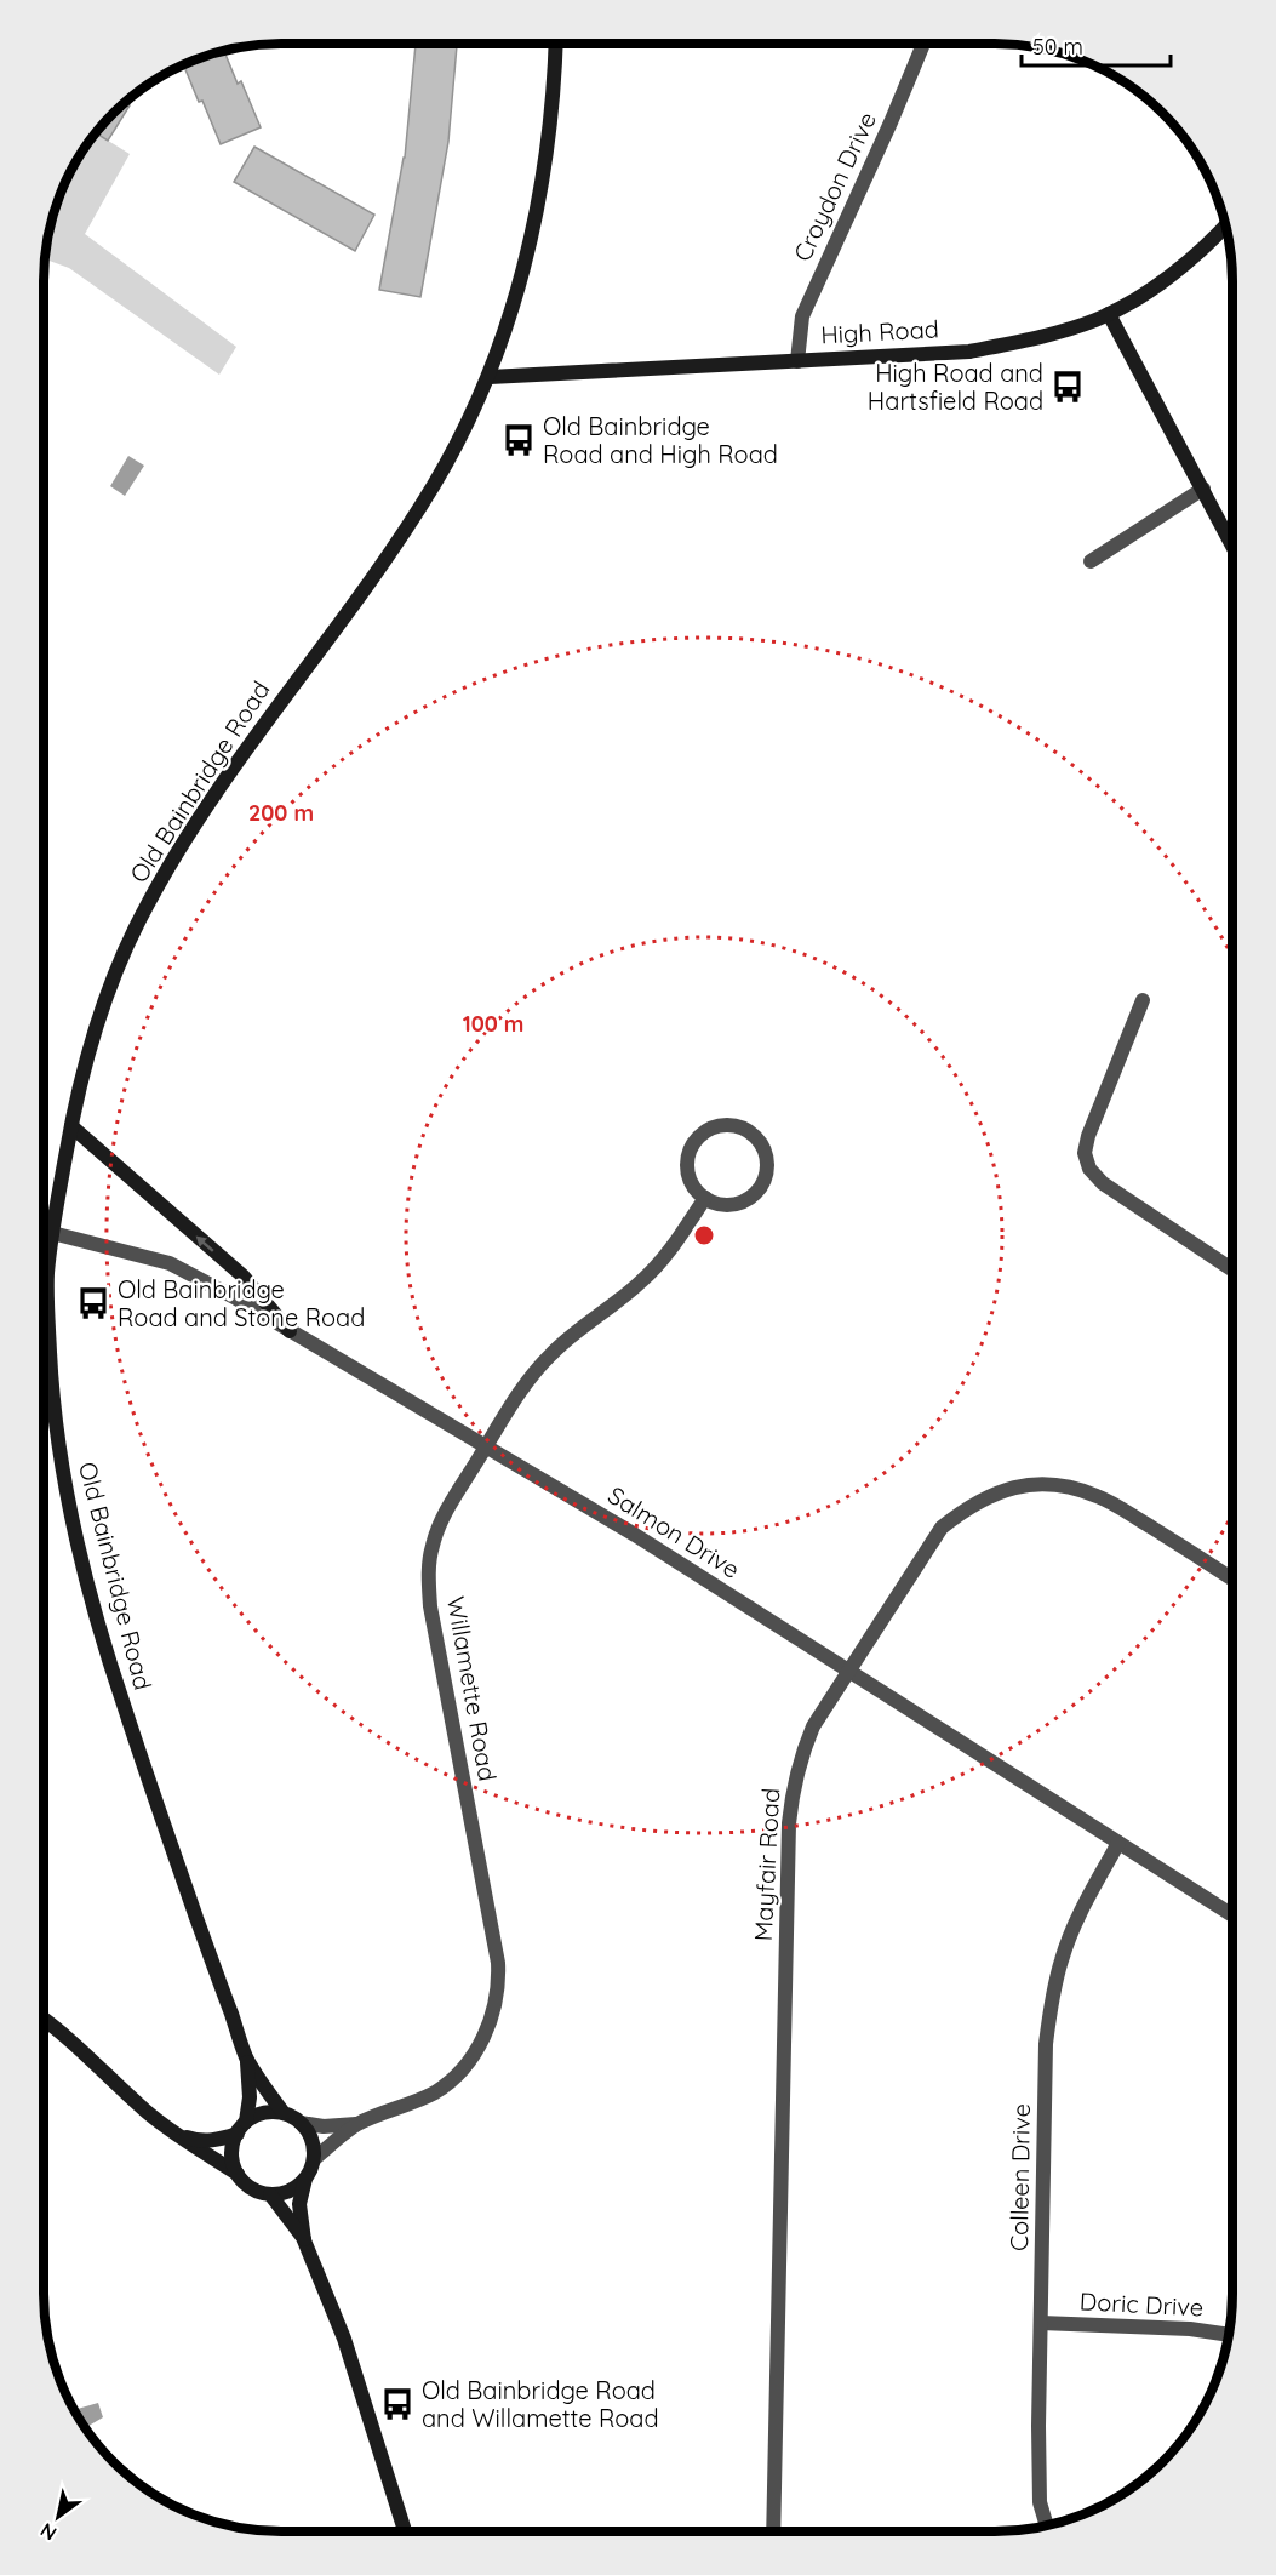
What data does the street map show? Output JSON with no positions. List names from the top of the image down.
{
  "streets": {
    "main road": ["High Road", "Old Bainbridge Road"],
    "street": [
      "Croydon Drive",
      "Salmon Drive",
      "Willamette Road",
      "Mayfair Road",
      "Colleen Drive",
      "Doric Drive"
    ]
  },
  "crossings": [
    ["Croydon Drive", "High Road"],
    ["High Road", "Old Bainbridge Road"],
    ["Old Bainbridge Road", "Salmon Drive"],
    ["Old Bainbridge Road", "Willamette Road"],
    ["Salmon Drive", "Willamette Road"],
    ["Salmon Drive", "Mayfair Road"],
    ["Salmon Drive", "Colleen Drive"],
    ["Colleen Drive", "Doric Drive"]
  ],
  "places": {
    "bus stop": [
      "High Road and Hartsfield Road",
      "Old Bainbridge Road and High Road",
      "Old Bainbridge Road and Stone Road",
      "Old Bainbridge Road and Willamette Road"
    ]
  },
  "scale_bar": "50 m",
  "north": "bottom left",
  "rings": ["200 m", "100 m"]
}
